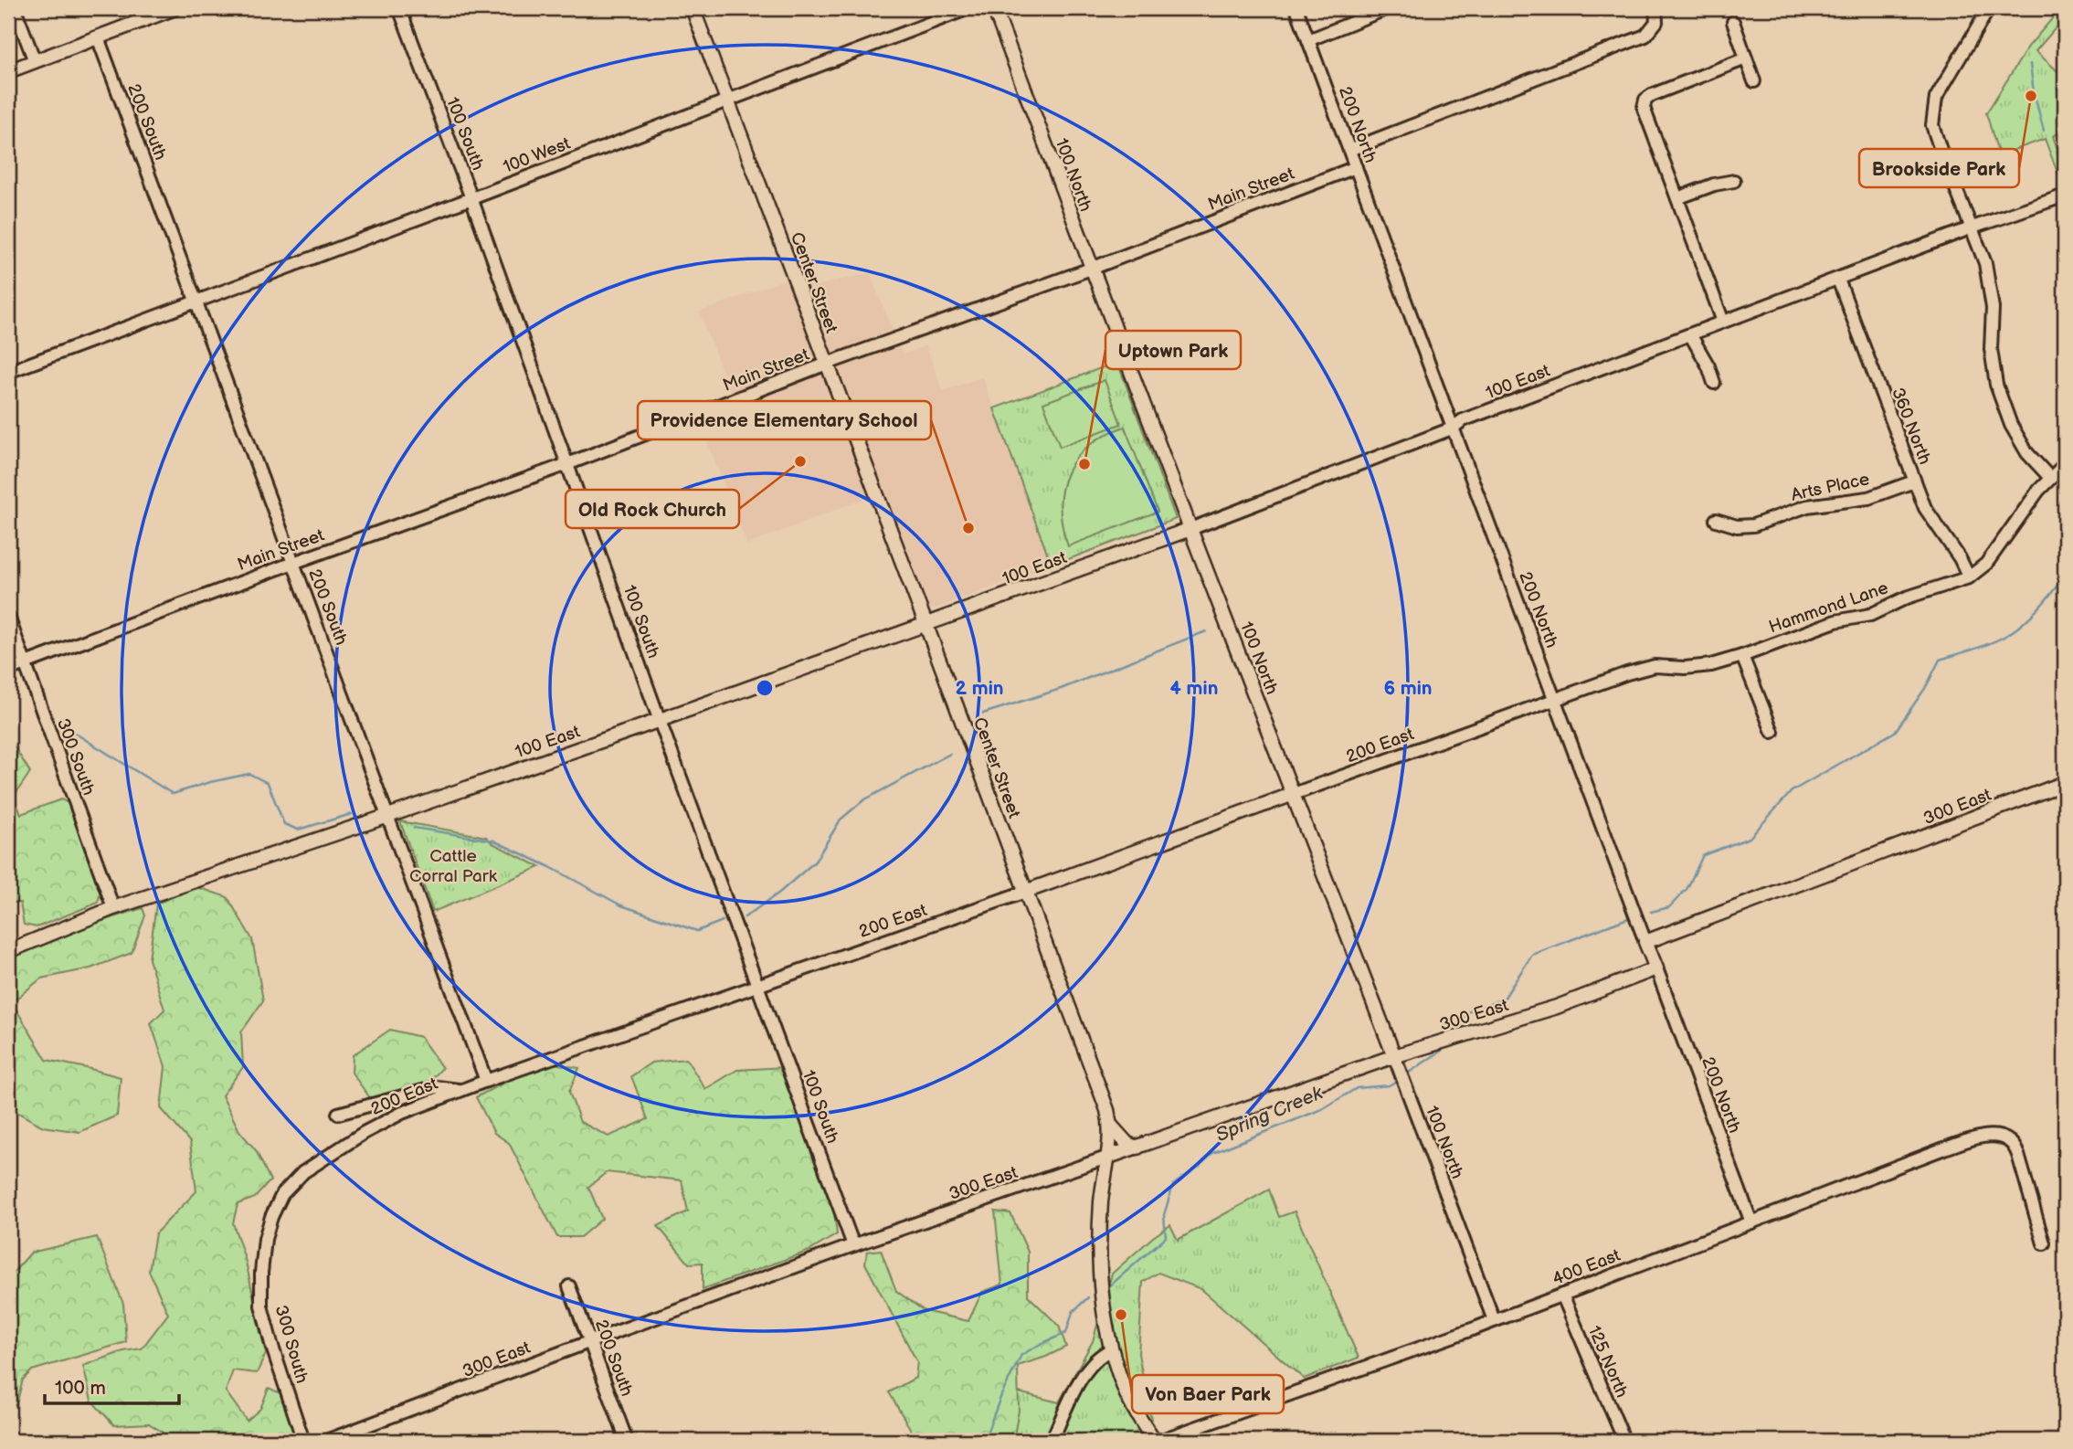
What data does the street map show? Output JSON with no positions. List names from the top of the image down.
{
  "streets": {
    "street": [
      "200 South",
      "200 North",
      "100 South",
      "100 West",
      "100 North",
      "Main Street",
      "Center Street",
      "100 East",
      "360 North",
      "Arts Place",
      "Hammond Lane",
      "200 East",
      "300 South",
      "300 East",
      "400 East",
      "125 North"
    ]
  },
  "crossings": [
    ["200 South", "100 West"],
    ["200 South", "Main Street"],
    ["200 South", "100 East"],
    ["200 South", "200 East"],
    ["200 South", "300 East"],
    ["200 North", "Main Street"],
    ["200 North", "100 East"],
    ["200 North", "Hammond Lane"],
    ["200 North", "200 East"],
    ["200 North", "300 East"],
    ["200 North", "400 East"],
    ["100 South", "100 West"],
    ["100 South", "Main Street"],
    ["100 South", "100 East"],
    ["100 South", "200 East"],
    ["100 South", "300 East"],
    ["100 West", "Center Street"],
    ["100 North", "Main Street"],
    ["100 North", "100 East"],
    ["100 North", "200 East"],
    ["100 North", "300 East"],
    ["100 North", "400 East"],
    ["Main Street", "Center Street"],
    ["Main Street", "300 South"],
    ["Center Street", "100 East"],
    ["Center Street", "200 East"],
    ["Center Street", "300 East"],
    ["100 East", "360 North"],
    ["100 East", "300 South"],
    ["360 North", "Arts Place"],
    ["360 North", "Hammond Lane"],
    ["Hammond Lane", "200 East"],
    ["200 East", "300 South"],
    ["400 East", "125 North"]
  ],
  "water": ["Spring Creek"],
  "parks": ["Cattle Corral Park"],
  "places": [
    "Brookside Park",
    "Old Rock Church",
    "Uptown Park",
    "Providence Elementary School",
    "Von Baer Park"
  ],
  "scale_bar": "100 m",
  "rings": ["2 min", "4 min", "6 min"]
}
